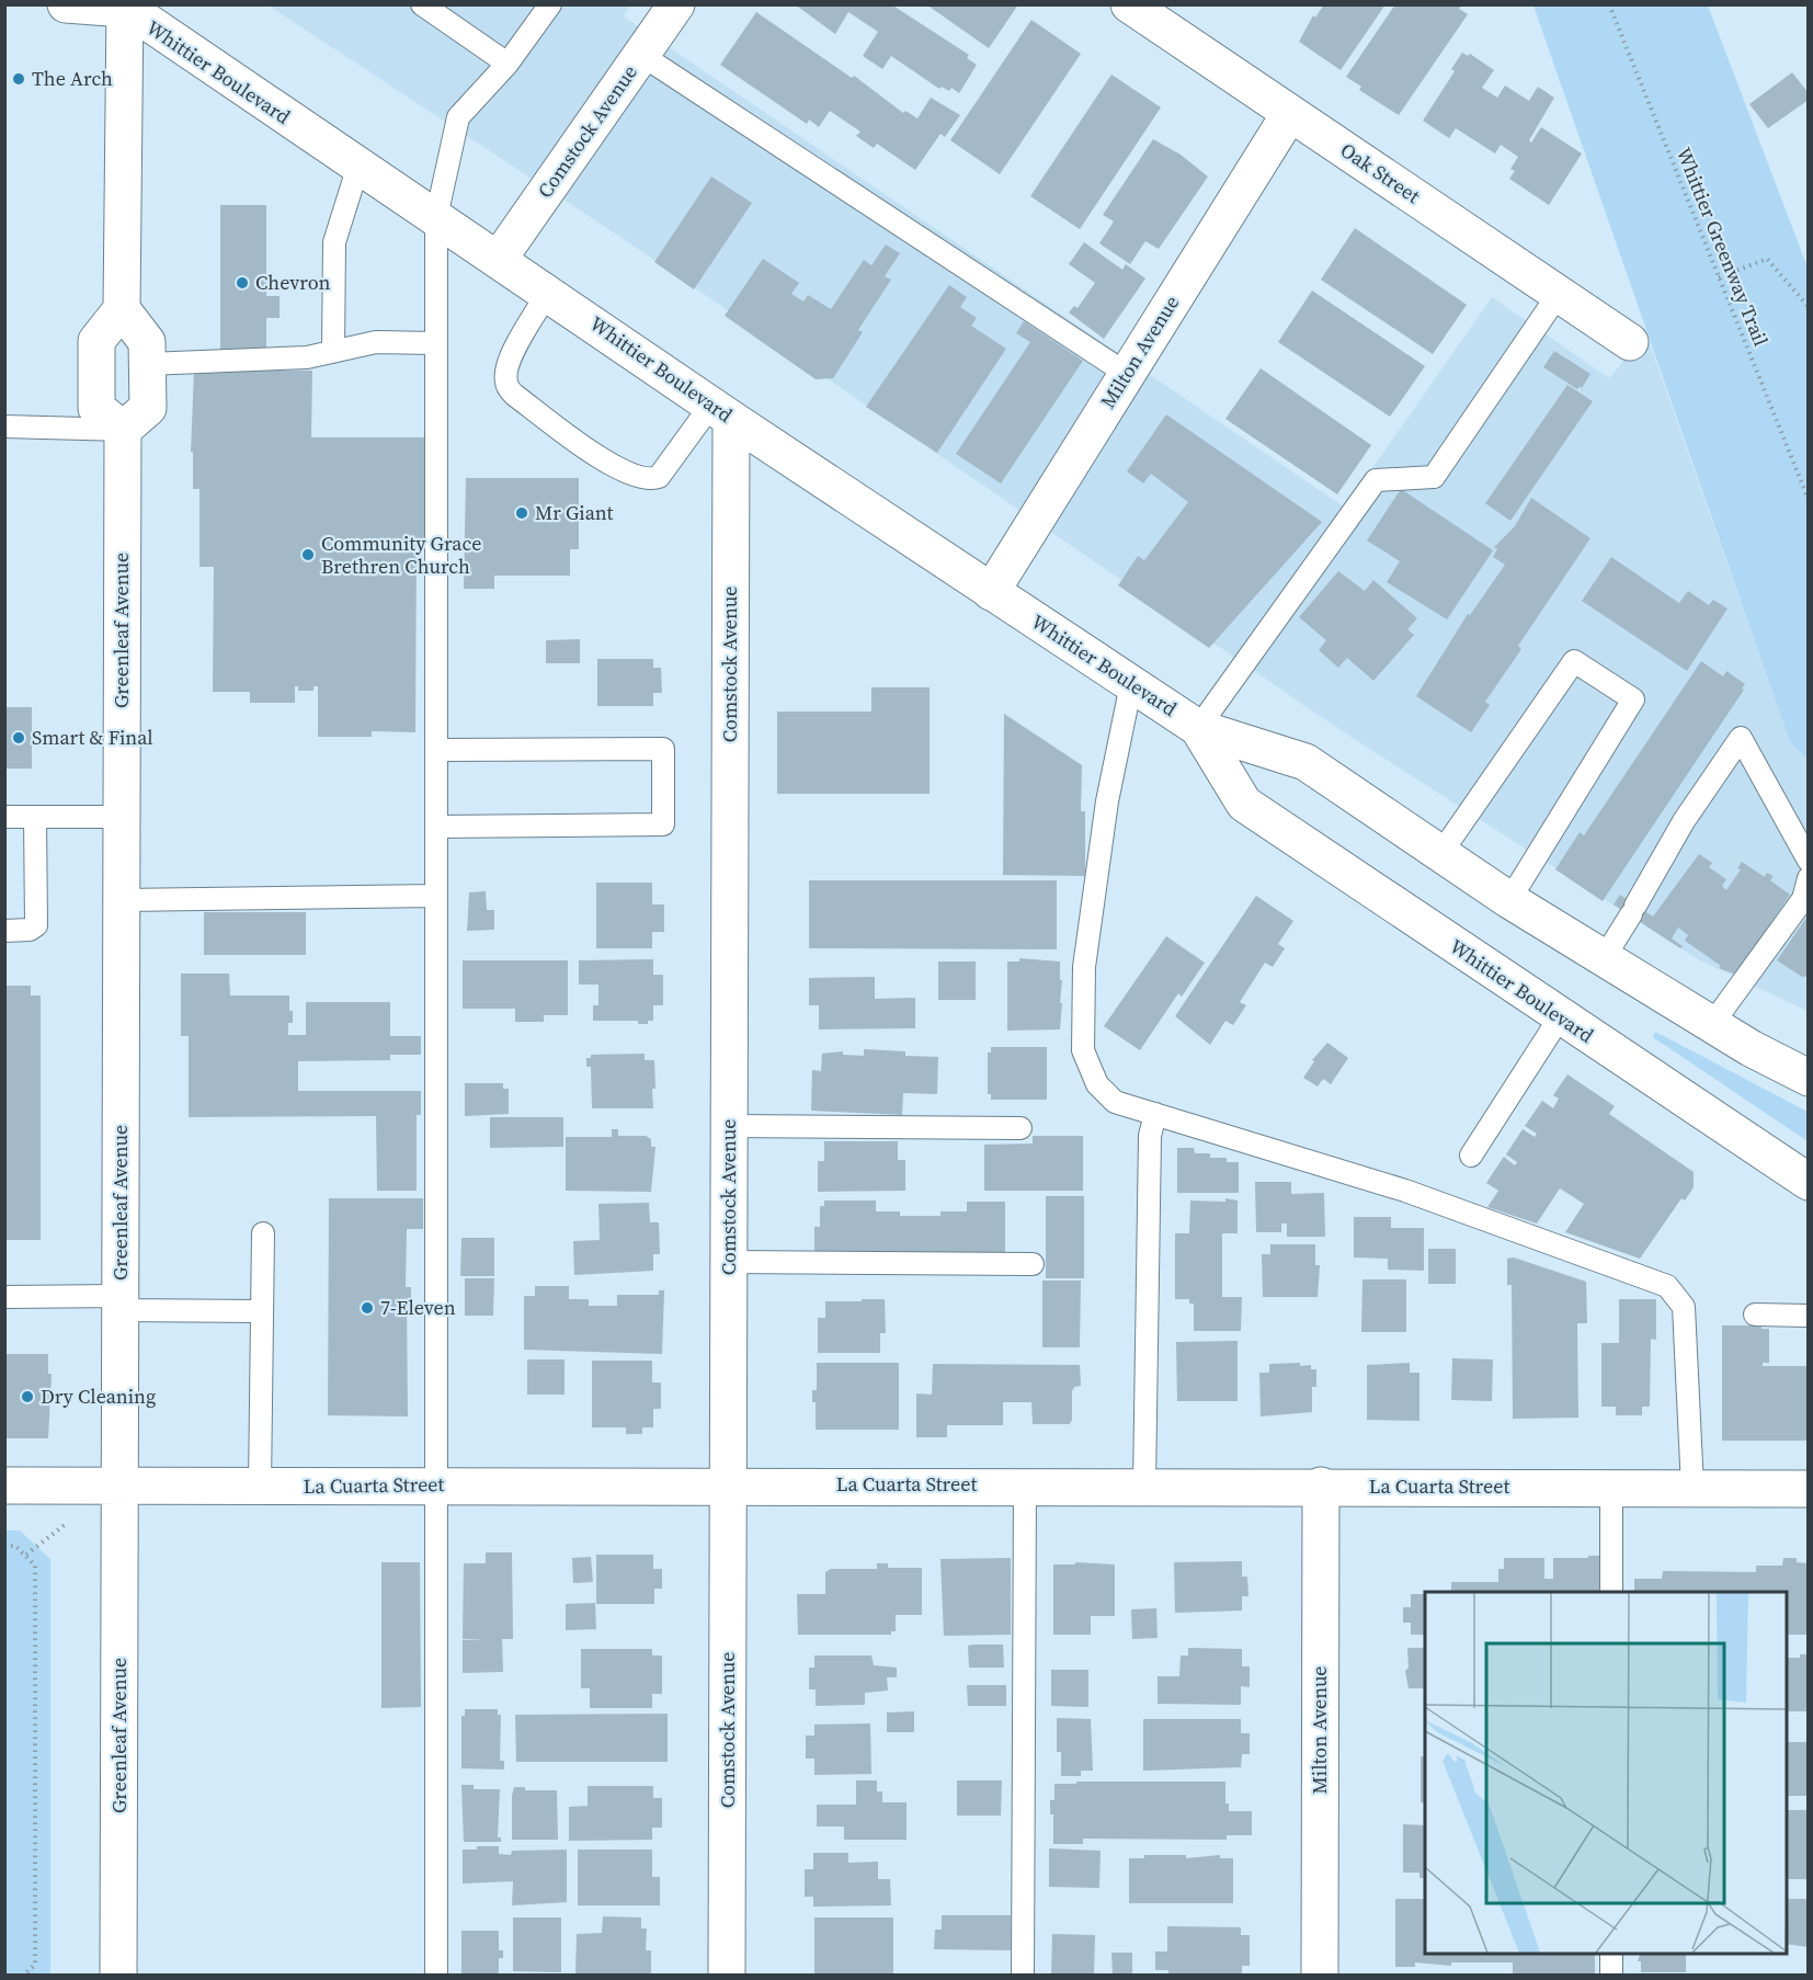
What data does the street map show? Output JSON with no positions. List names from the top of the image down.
{
  "streets": {
    "street": [
      "Whittier Boulevard",
      "Comstock Avenue",
      "Oak Street",
      "Milton Avenue",
      "Greenleaf Avenue",
      "La Cuarta Street"
    ],
    "path": ["Whittier Greenway Trail"]
  },
  "crossings": [
    ["Whittier Boulevard", "Comstock Avenue"],
    ["Whittier Boulevard", "Milton Avenue"],
    ["Comstock Avenue", "La Cuarta Street"],
    ["Oak Street", "Milton Avenue"],
    ["Milton Avenue", "La Cuarta Street"],
    ["Greenleaf Avenue", "La Cuarta Street"]
  ],
  "places": [
    "The Arch",
    "Chevron",
    "Mr Giant",
    "Community Grace Brethren Church",
    "Smart & Final",
    "7-Eleven",
    "Dry Cleaning"
  ]
}
